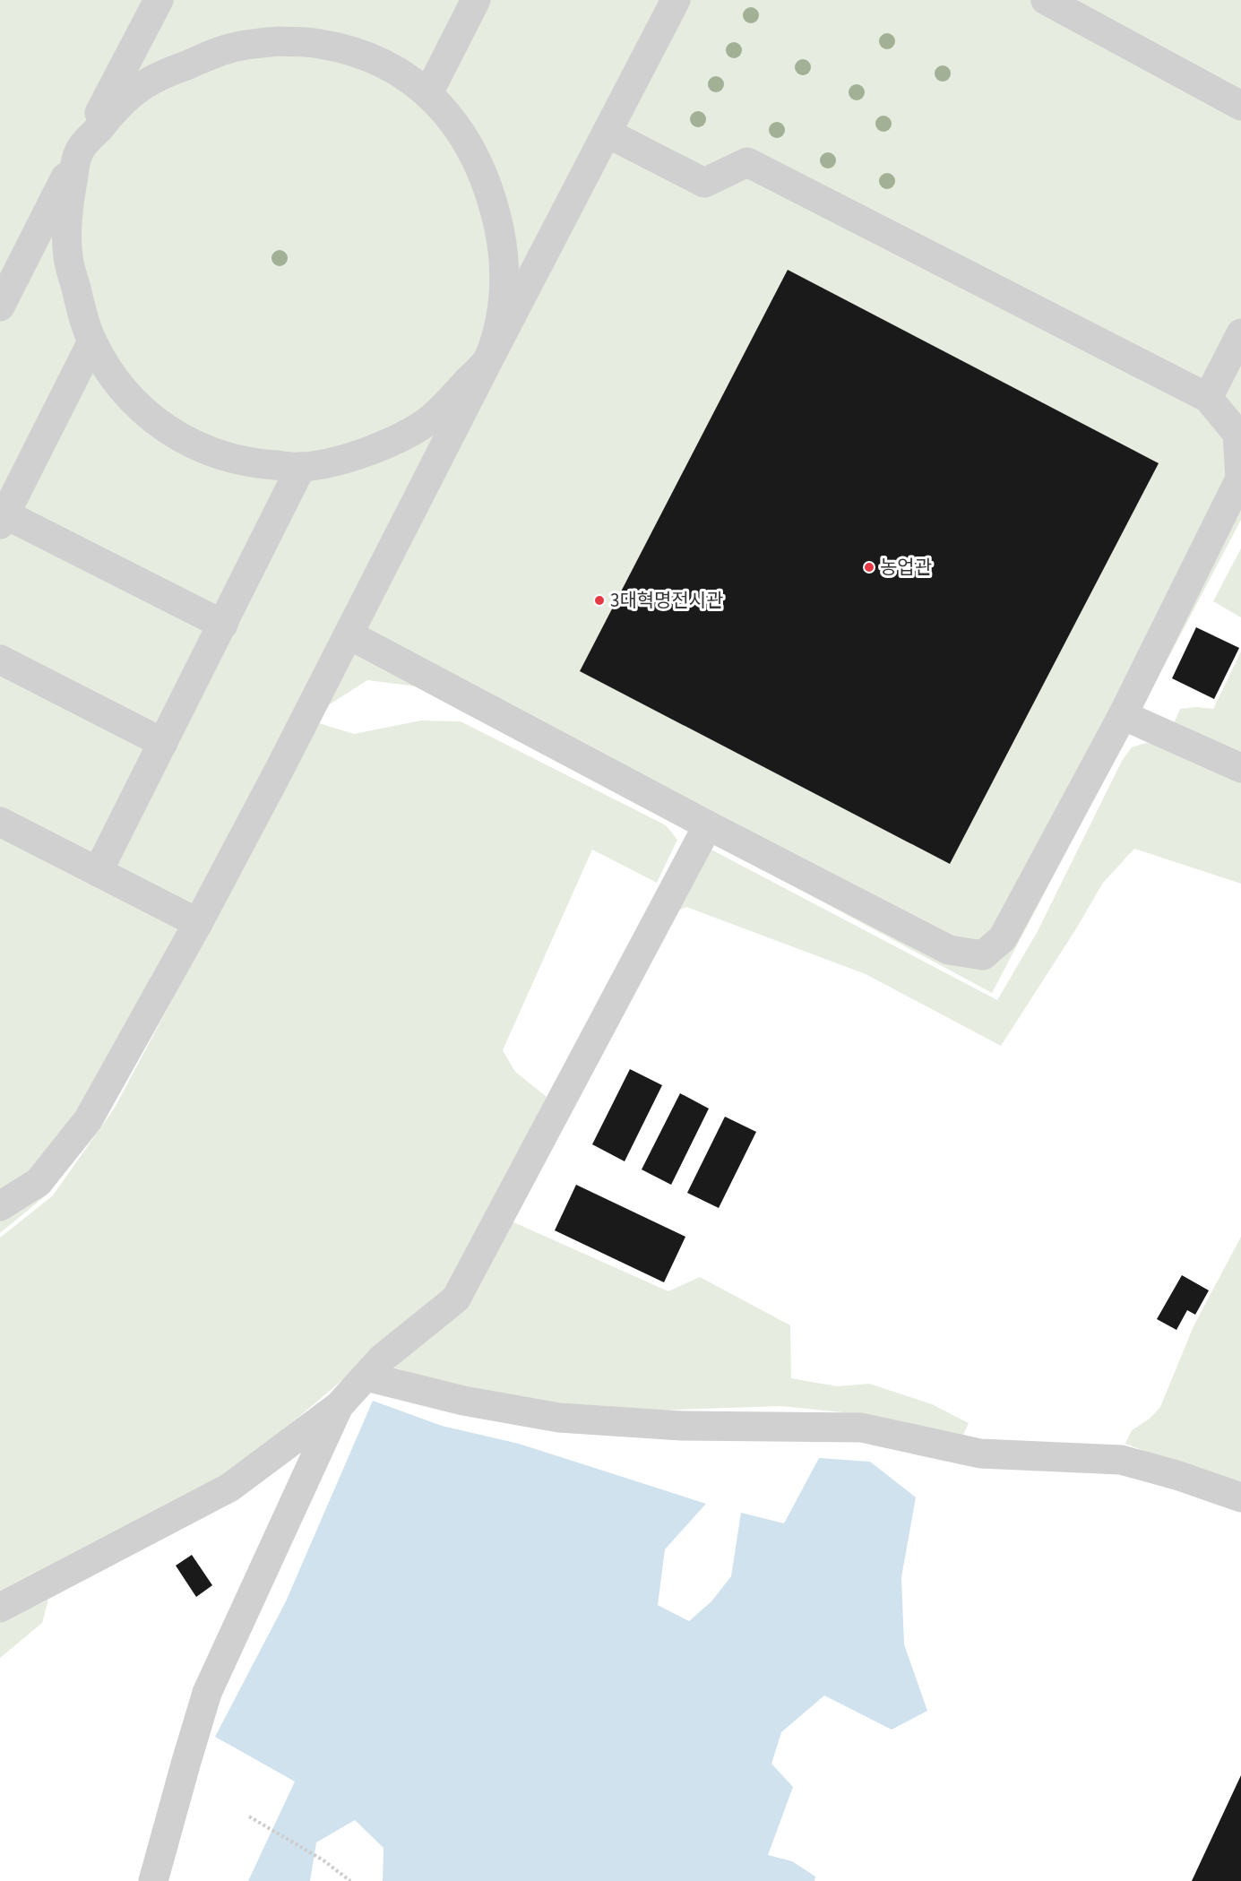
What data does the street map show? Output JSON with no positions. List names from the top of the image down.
{
  "places": ["농업관", "3대혁명전시관"]
}
